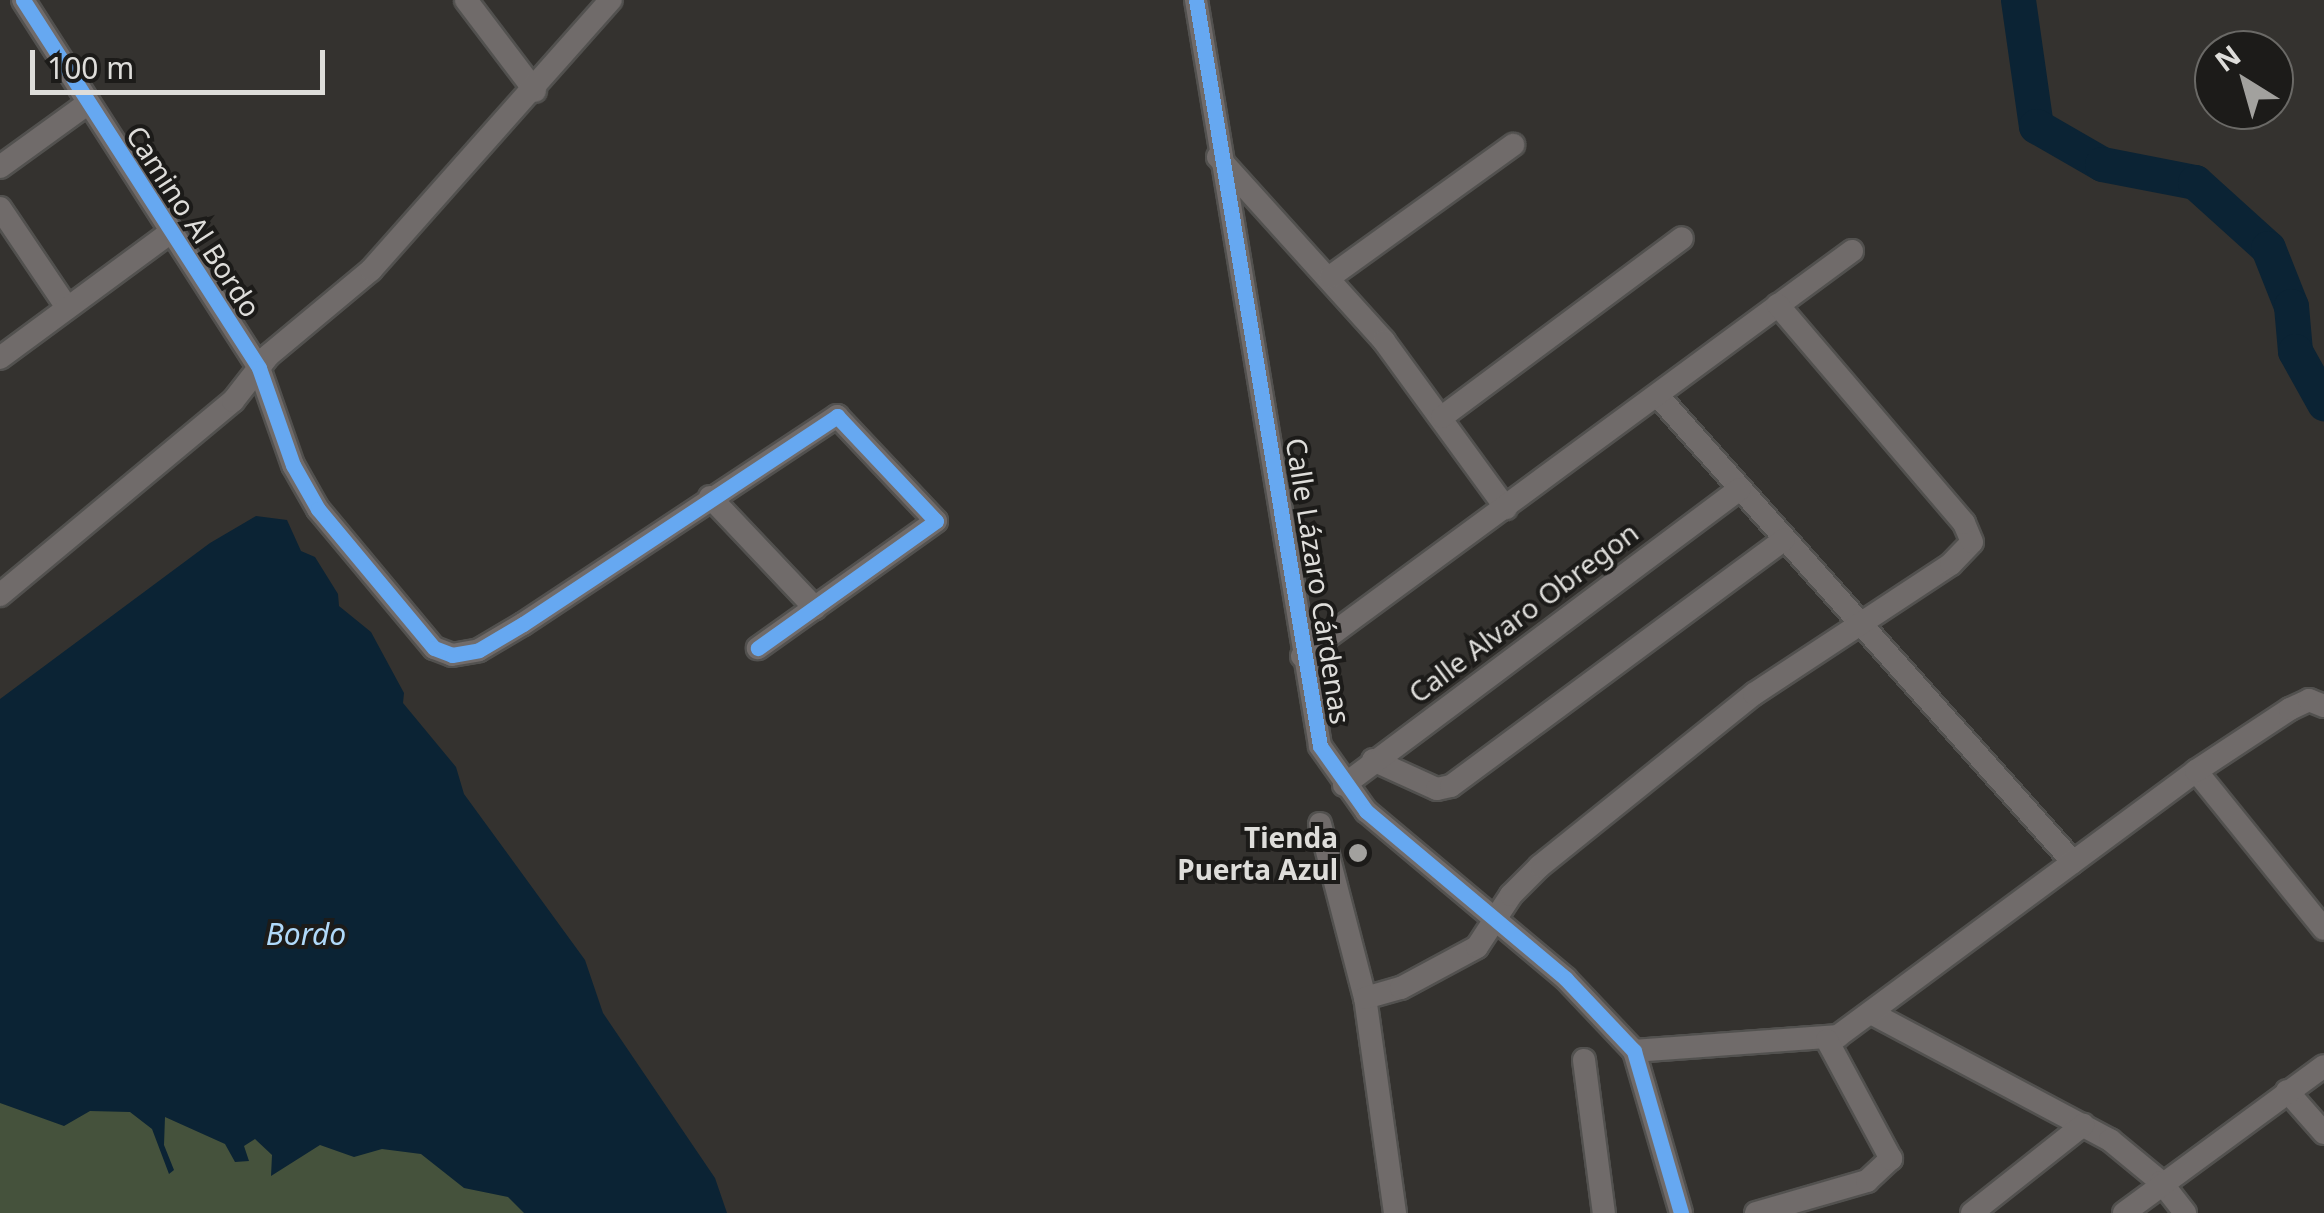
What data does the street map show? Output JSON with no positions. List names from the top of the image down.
{
  "streets": {
    "street": ["Camino Al Bordo", "Calle Lázaro Cárdenas", "Calle Alvaro Obregon"]
  },
  "crossings": [
    ["Calle Lázaro Cárdenas", "Calle Alvaro Obregon"]
  ],
  "water": ["Bordo"],
  "places": ["Tienda Puerta Azul"],
  "scale_bar": "100 m",
  "north": "top left"
}
